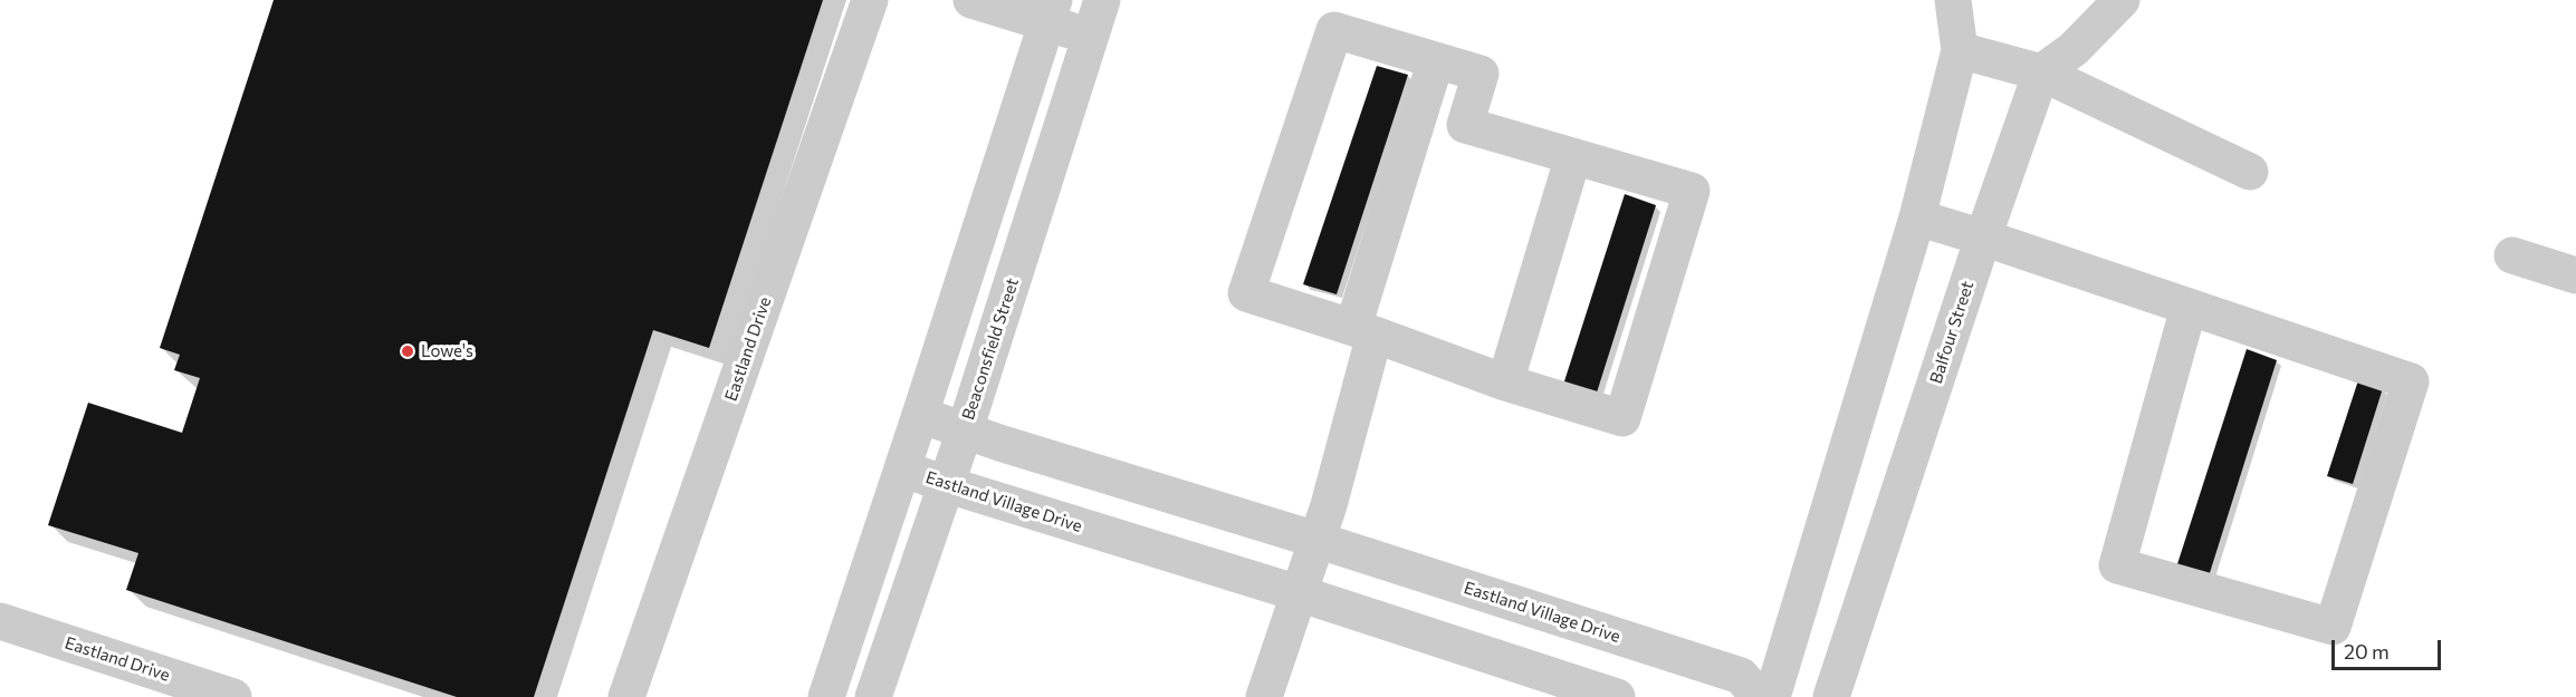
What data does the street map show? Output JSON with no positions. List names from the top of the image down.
{
  "streets": {
    "street": [
      "Balfour Street",
      "Eastland Drive",
      "Beaconsfield Street",
      "Eastland Village Drive"
    ]
  },
  "crossings": [
    ["Beaconsfield Street", "Eastland Village Drive"]
  ],
  "places": ["Lowe's"],
  "scale_bar": "20 m"
}
